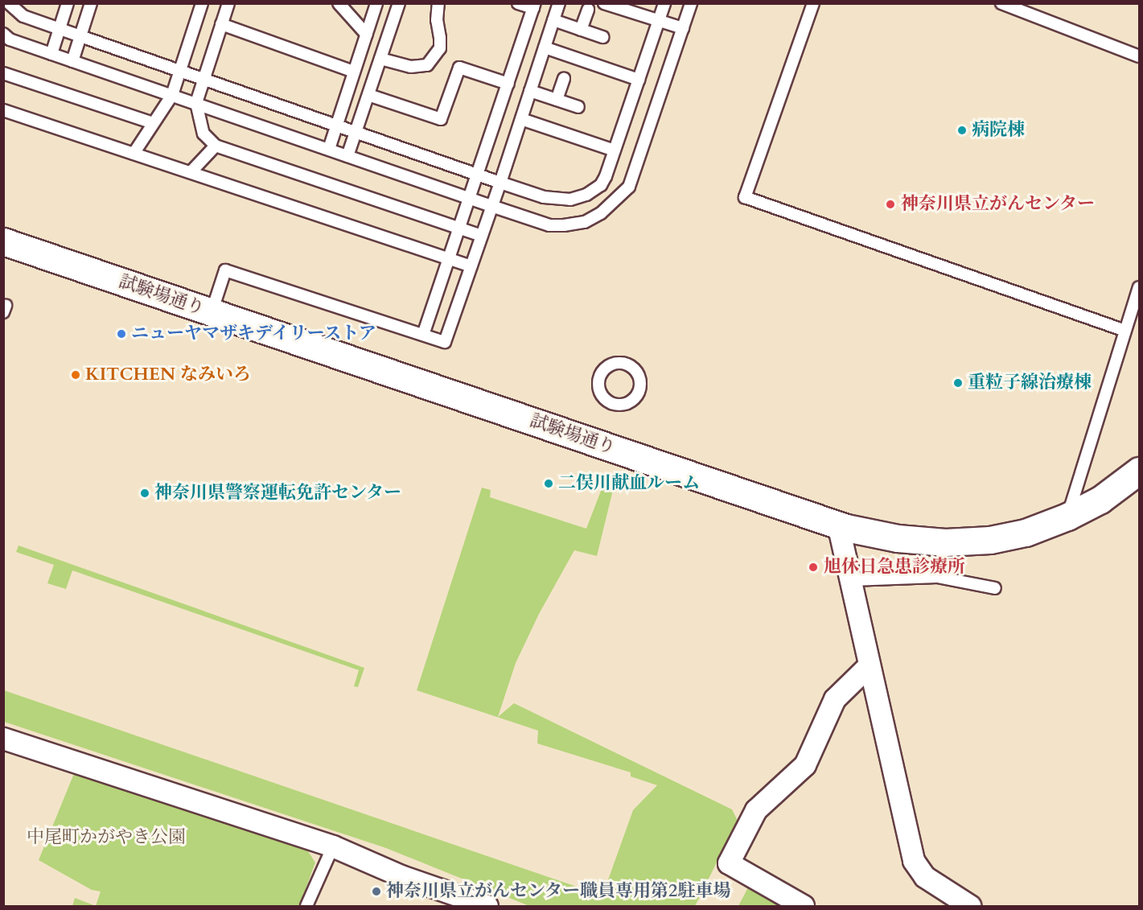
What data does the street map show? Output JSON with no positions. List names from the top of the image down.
{
  "streets": {
    "street": ["試験場通り"]
  },
  "parks": ["中尾町かがやき公園"],
  "places": [
    "病院棟",
    "神奈川県立がんセンター",
    "ニューヤマザキデイリーストア",
    "KITCHEN なみいろ",
    "重粒子線治療棟",
    "二俣川献血ルーム",
    "神奈川県警察運転免許センター",
    "旭休日急患診療所",
    "神奈川県立がんセンター職員専用第2駐車場"
  ]
}
